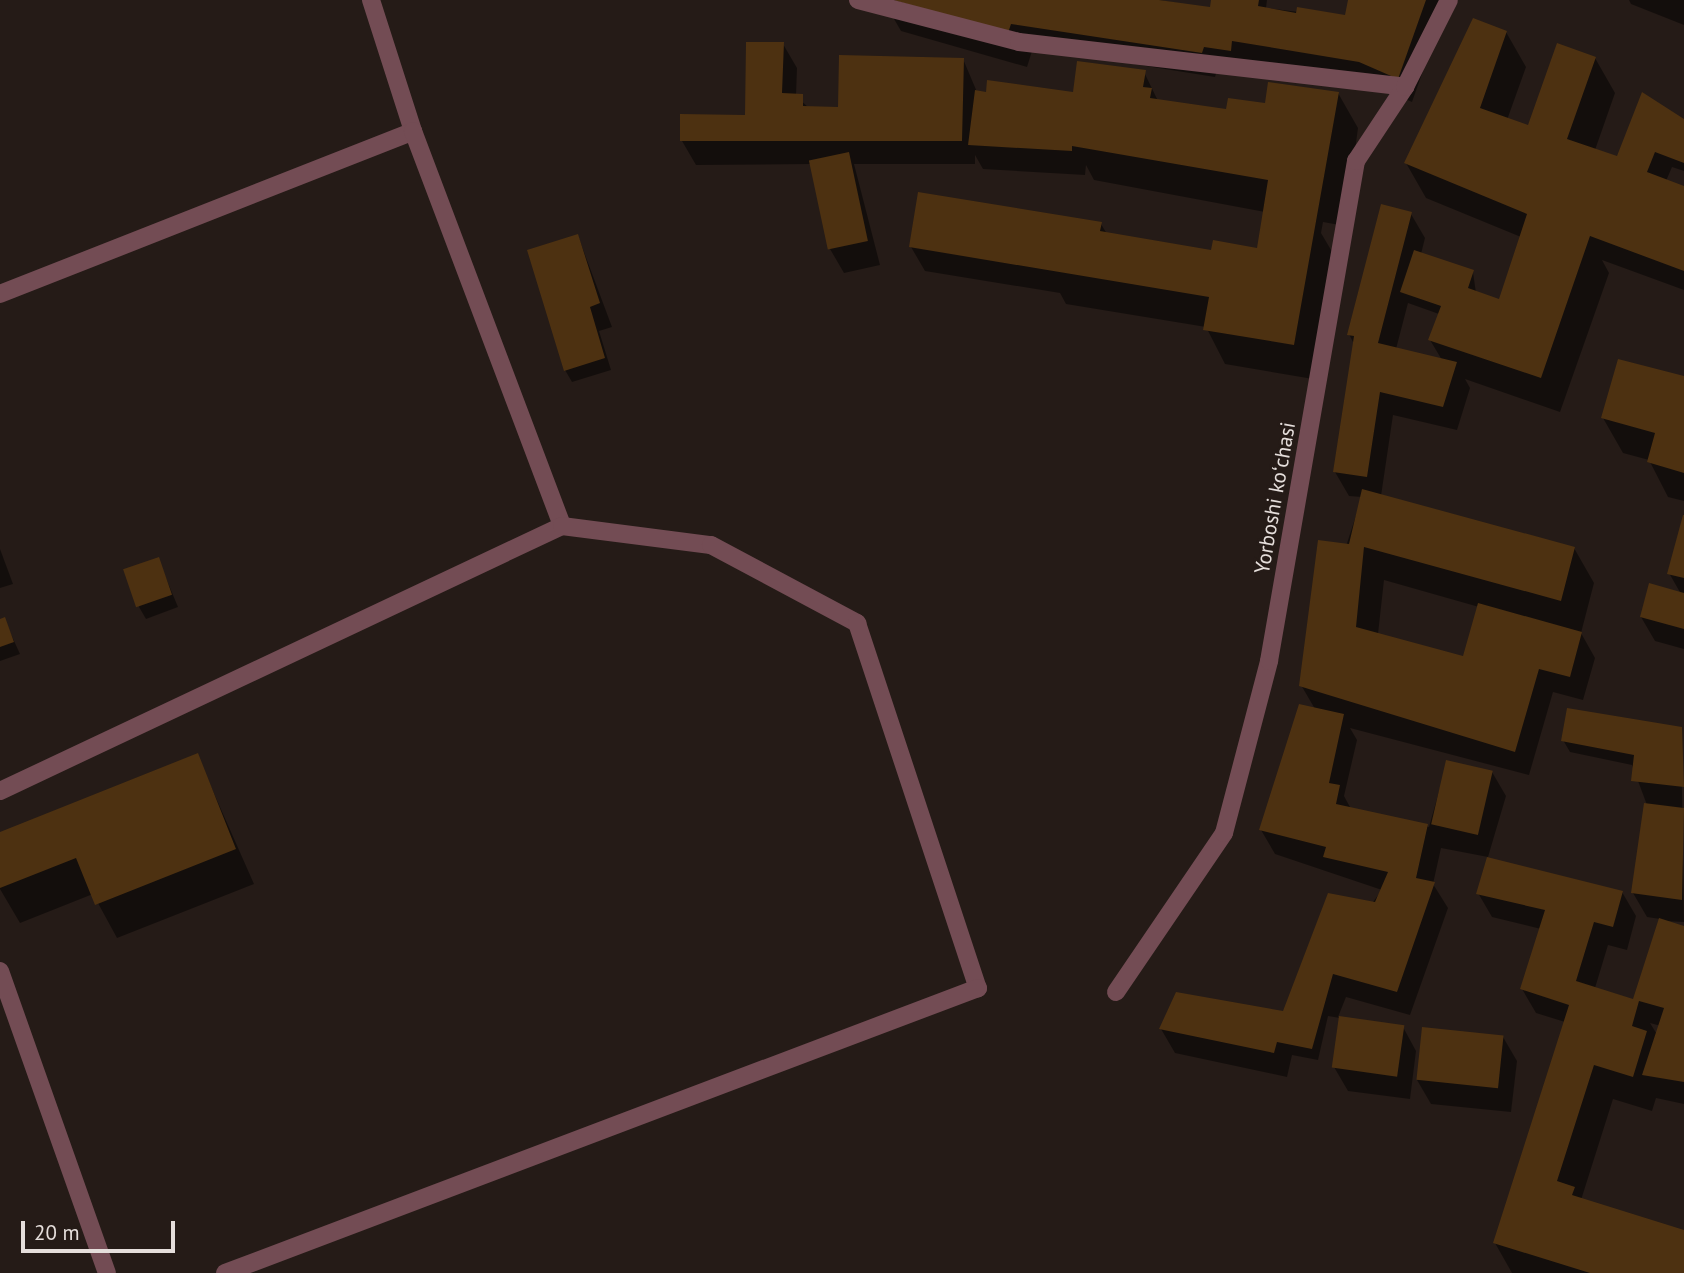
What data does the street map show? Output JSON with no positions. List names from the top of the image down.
{
  "streets": {
    "street": ["Yorboshi koʻchasi"]
  },
  "scale_bar": "20 m"
}
